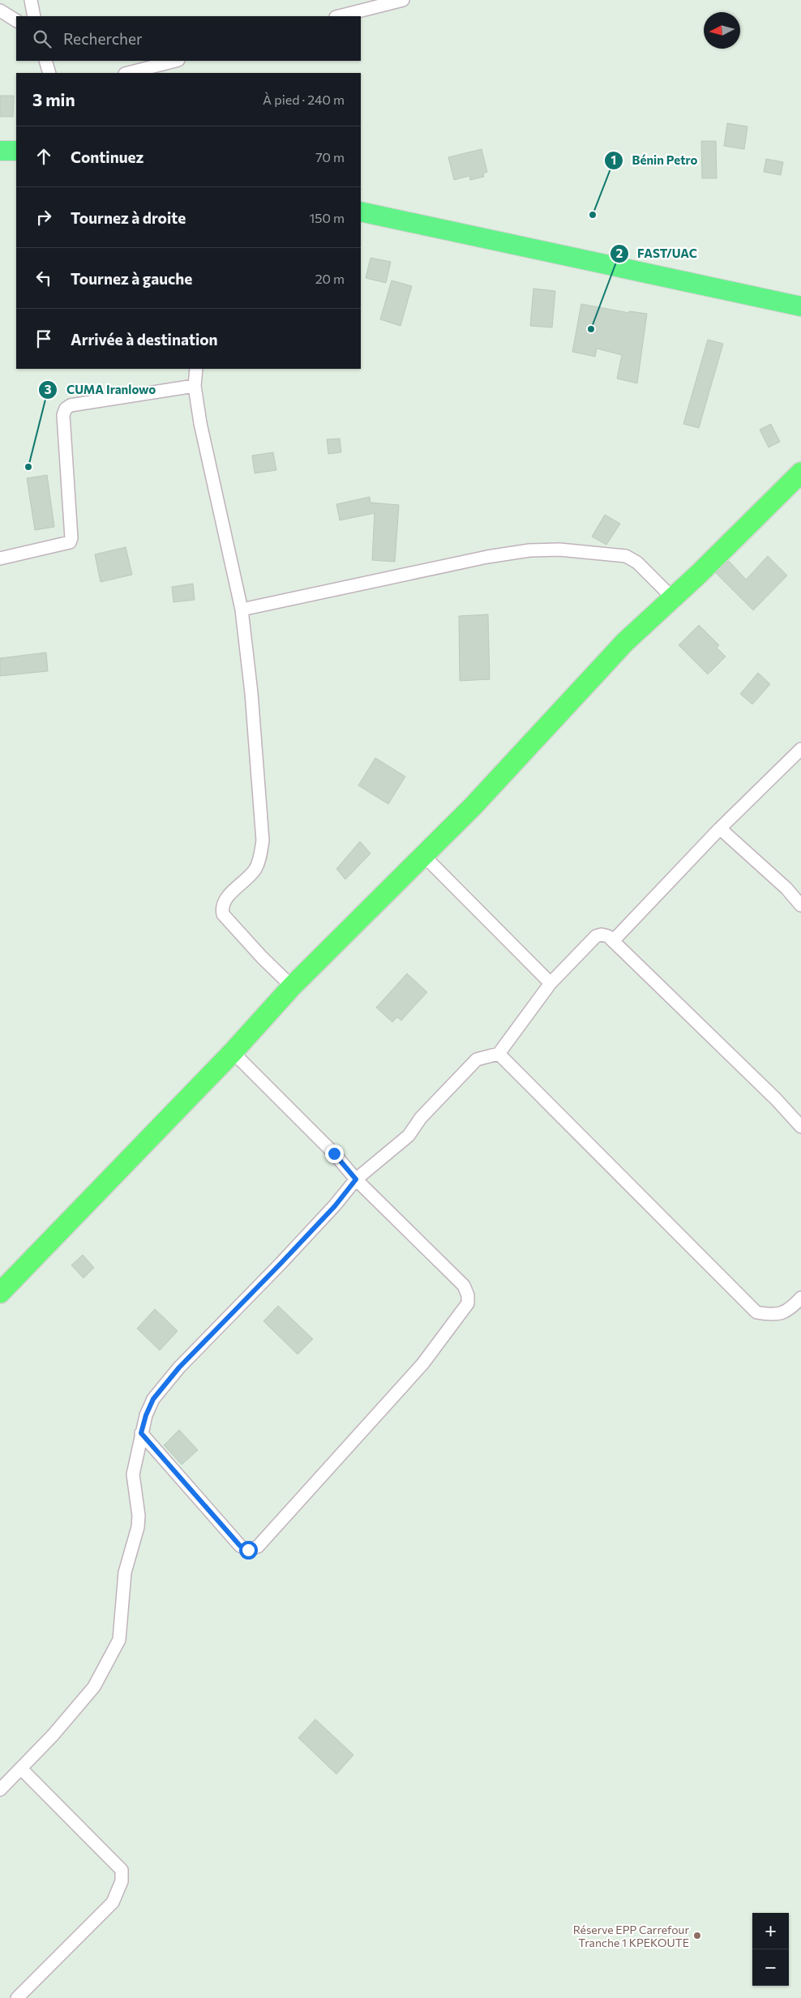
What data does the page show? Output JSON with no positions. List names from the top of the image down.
{
  "places": [
    "Bénin Petro",
    "FAST/UAC",
    "CUMA Iranlowo",
    "Réserve EPP Carrefour Tranche 1 KPEKOUTE"
  ],
  "north": "left",
  "page": {
    "search": "Rechercher",
    "heading": ["3 min", "À pied · 240 m"],
    "list": [
      ["Continuez", "70 m"],
      ["Tournez à droite", "150 m"],
      ["Tournez à gauche", "20 m"],
      "Arrivée à destination"
    ],
    "map_buttons": ["+", "−"]
  }
}
